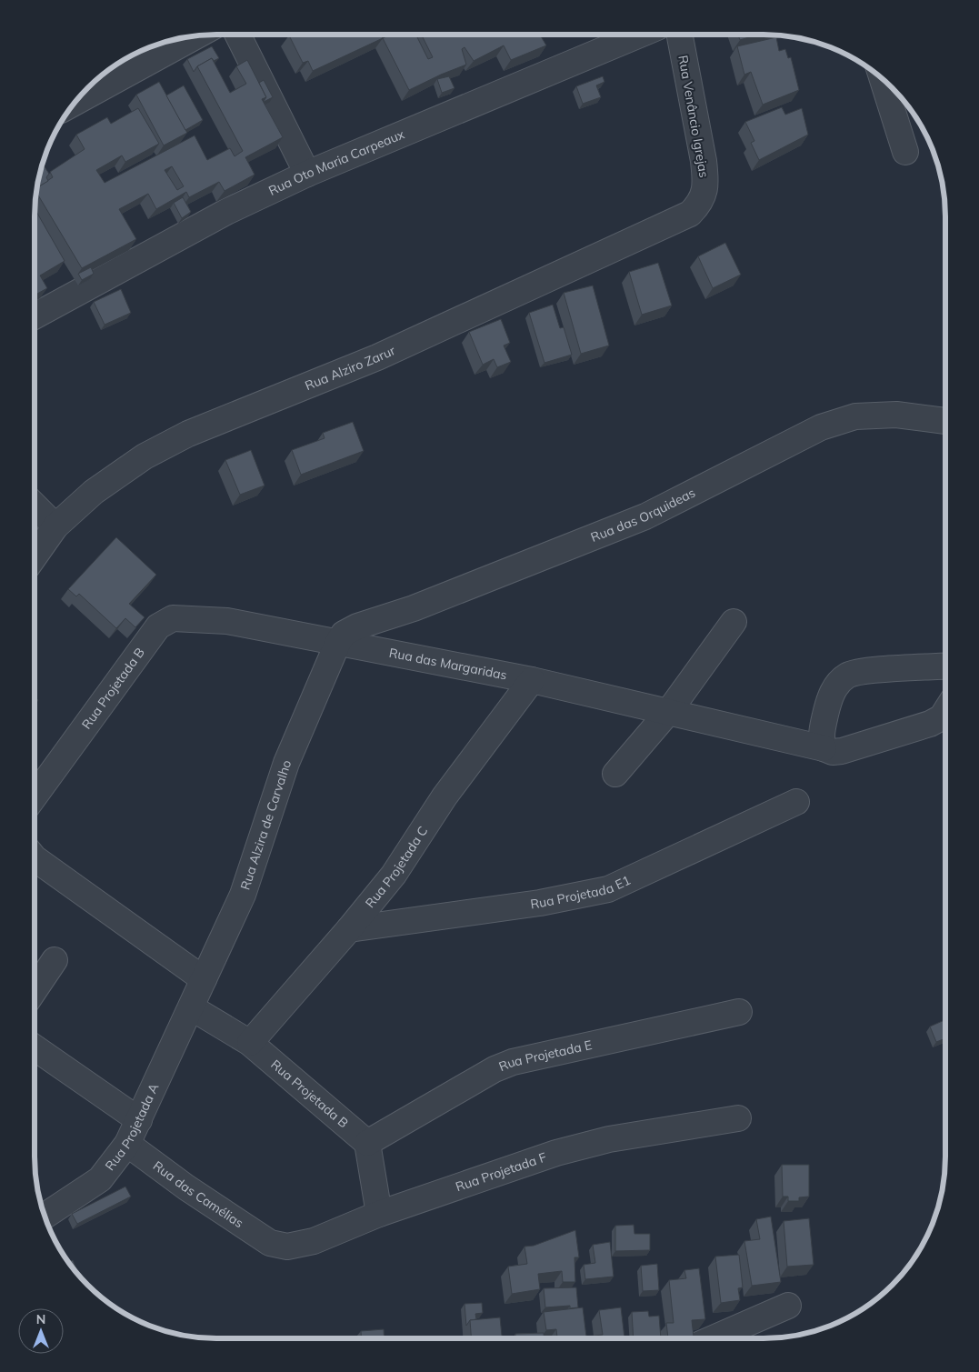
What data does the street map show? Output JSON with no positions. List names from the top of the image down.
{
  "streets": {
    "street": [
      "Rua Venâncio Igrejas",
      "Rua Oto Maria Carpeaux",
      "Rua Alziro Zarur",
      "Rua das Orquideas",
      "Rua das Margaridas",
      "Rua Projetada B",
      "Rua Alzira de Carvalho",
      "Rua Projetada C",
      "Rua Projetada E1",
      "Rua Projetada E",
      "Rua Projetada A",
      "Rua Projetada F",
      "Rua das Camélias"
    ]
  },
  "crossings": [
    ["Rua Venâncio Igrejas", "Rua Alziro Zarur"],
    ["Rua das Orquideas", "Rua das Margaridas"],
    ["Rua das Orquideas", "Rua Alzira de Carvalho"],
    ["Rua das Margaridas", "Rua Projetada B"],
    ["Rua das Margaridas", "Rua Alzira de Carvalho"],
    ["Rua das Margaridas", "Rua Projetada C"],
    ["Rua Projetada B", "Rua Alzira de Carvalho"],
    ["Rua Projetada B", "Rua Projetada C"],
    ["Rua Projetada B", "Rua Projetada E"],
    ["Rua Projetada B", "Rua Projetada A"],
    ["Rua Alzira de Carvalho", "Rua Projetada A"],
    ["Rua Projetada C", "Rua Projetada E1"],
    ["Rua Projetada A", "Rua das Camélias"],
    ["Rua Projetada F", "Rua das Camélias"]
  ],
  "north": "top"
}
